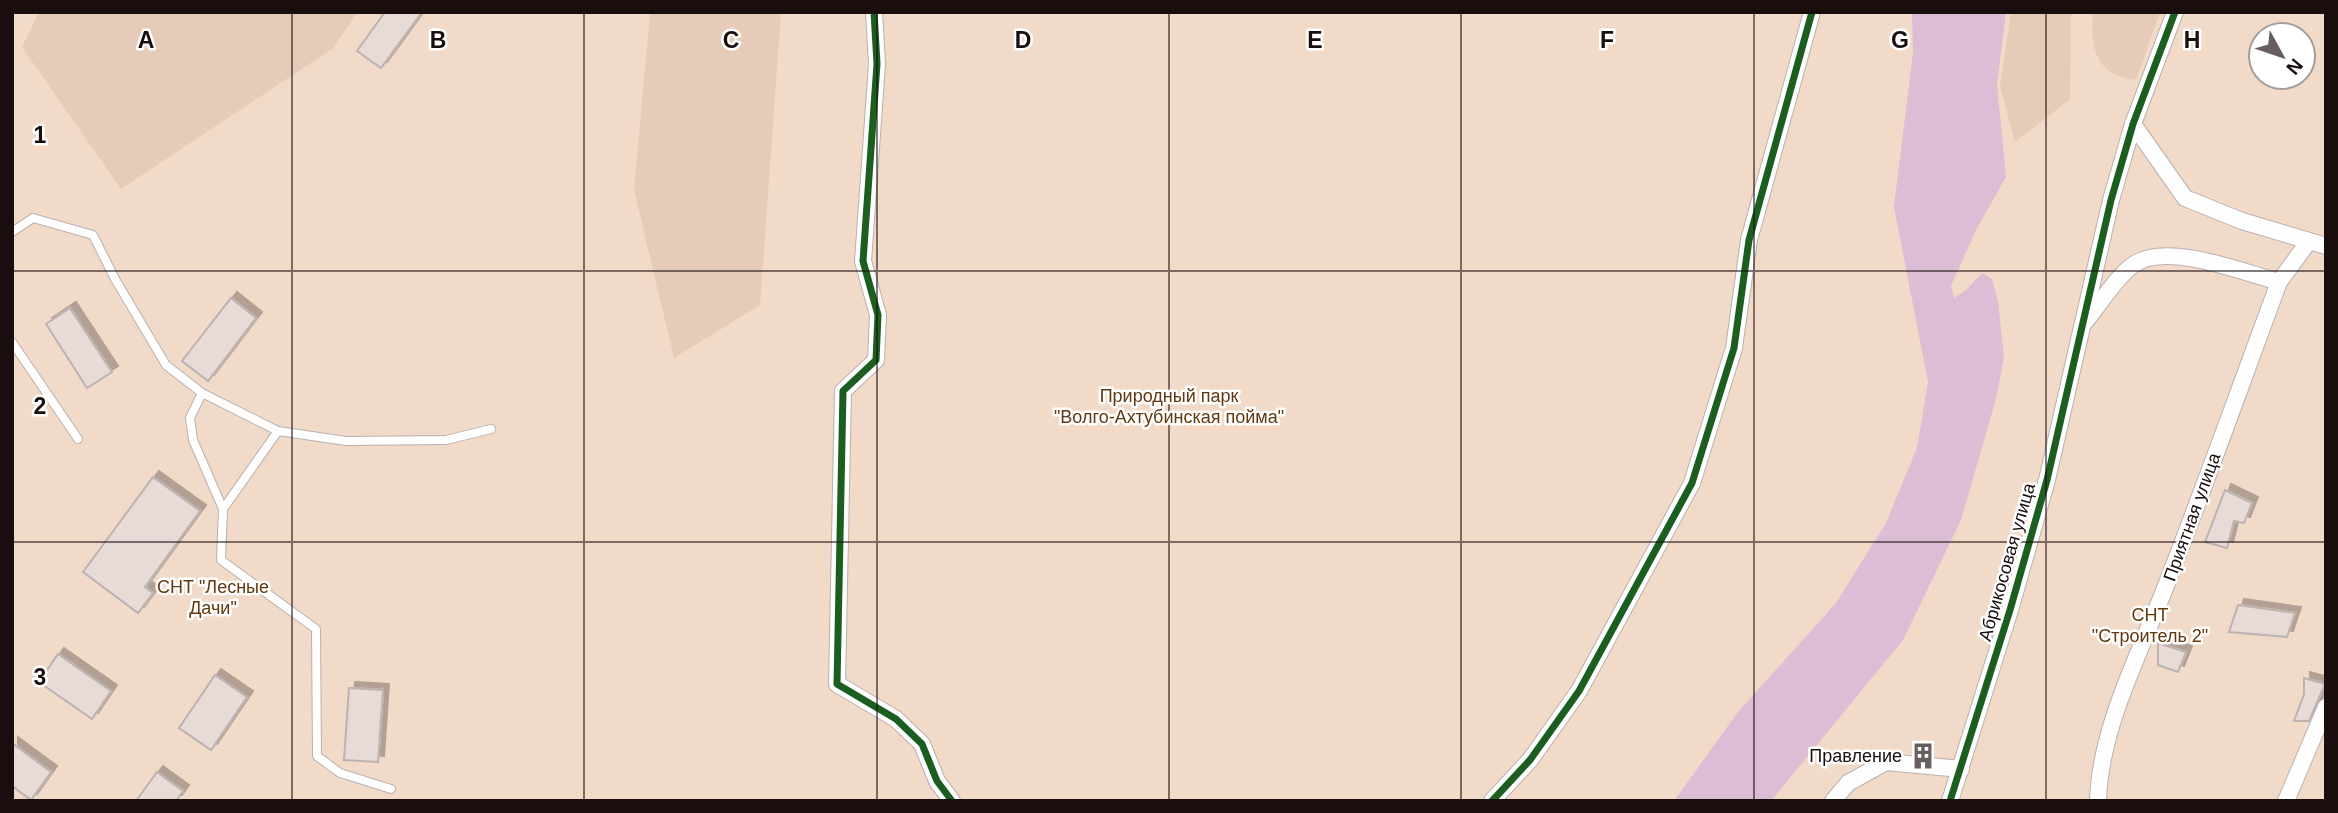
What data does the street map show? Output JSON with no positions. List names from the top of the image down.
{
  "streets": {
    "street": ["Приятная улица", "Абрикосовая улица"]
  },
  "parks": ["Природный парк \"Волго-Ахтубинская пойма\"", "СНТ \"Лесные Дачи\"", "СНТ \"Строитель 2\""],
  "places": {
    "building": ["Правление"]
  },
  "north": "bottom right",
  "grid": {
    "columns": [
      "A",
      "B",
      "C",
      "D",
      "E",
      "F",
      "G",
      "H"
    ],
    "rows": ["1", "2", "3"]
  }
}
